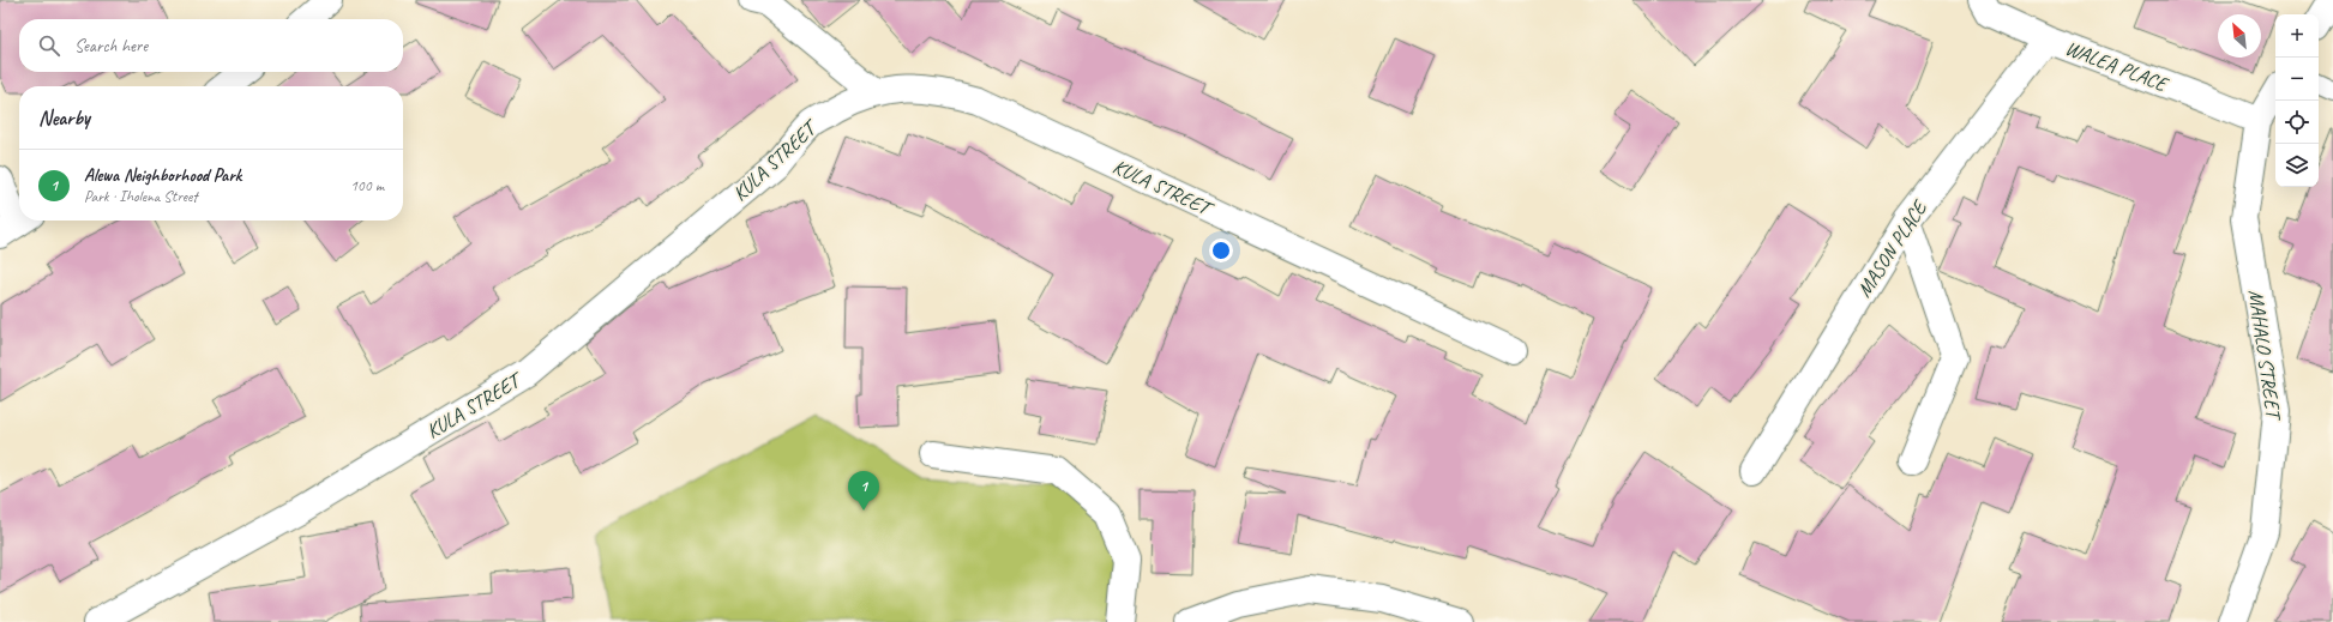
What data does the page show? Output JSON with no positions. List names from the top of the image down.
{
  "streets": {
    "street": [
      "WALEA PLACE",
      "KULA STREET",
      "MASON PLACE",
      "MAHALO STREET"
    ]
  },
  "crossings": [
    ["WALEA PLACE", "MASON PLACE"],
    ["WALEA PLACE", "MAHALO STREET"]
  ],
  "north": "top left",
  "page": {
    "map_buttons": ["+", "−"],
    "search": "Search here",
    "heading": "Nearby",
    "list": [
      {
        "mark": "1",
        "name": "Alewa Neighborhood Park",
        "note": "Park · Iholena Street",
        "value": "100 m"
      }
    ],
    "pins": "1"
  }
}
